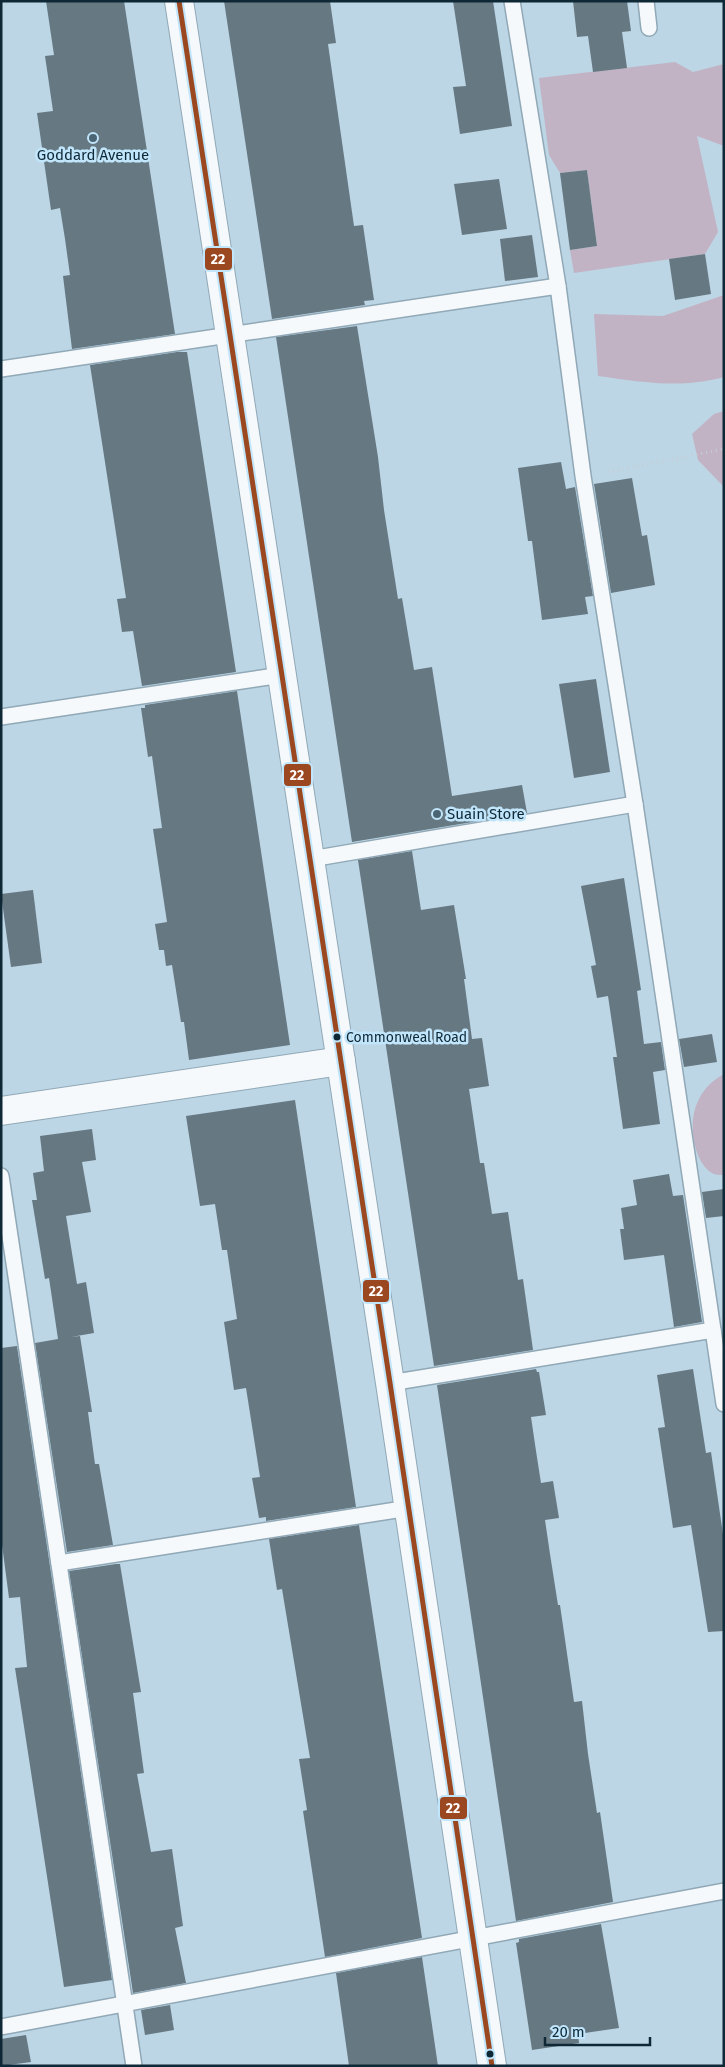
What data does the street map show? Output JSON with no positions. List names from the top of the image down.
{
  "places": ["Goddard Avenue", "Suain Store", "Commonweal Road"],
  "lines": ["transit line 22"],
  "scale_bar": "20 m"
}
